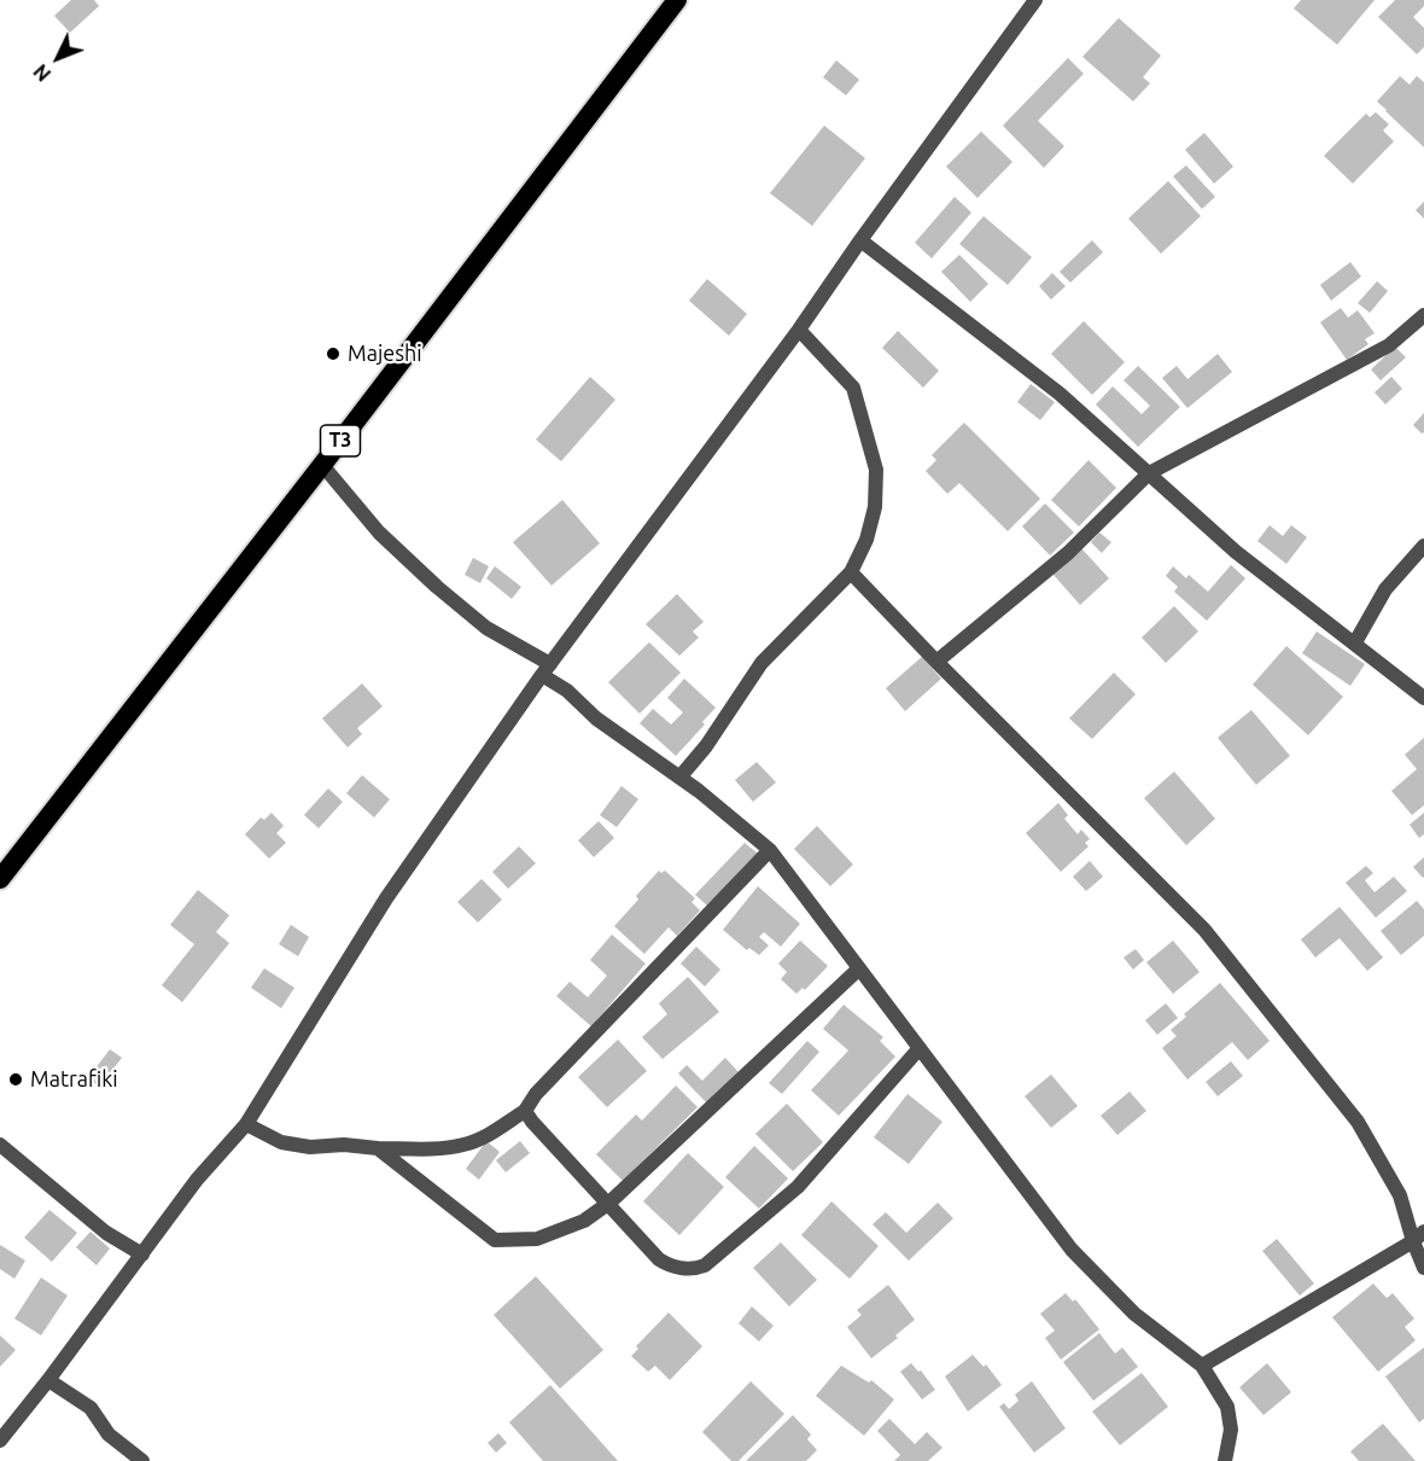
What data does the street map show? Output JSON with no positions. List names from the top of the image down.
{
  "streets": {
    "highway": ["T3"]
  },
  "places": ["Majeshi", "Matrafiki"],
  "north": "bottom left"
}
